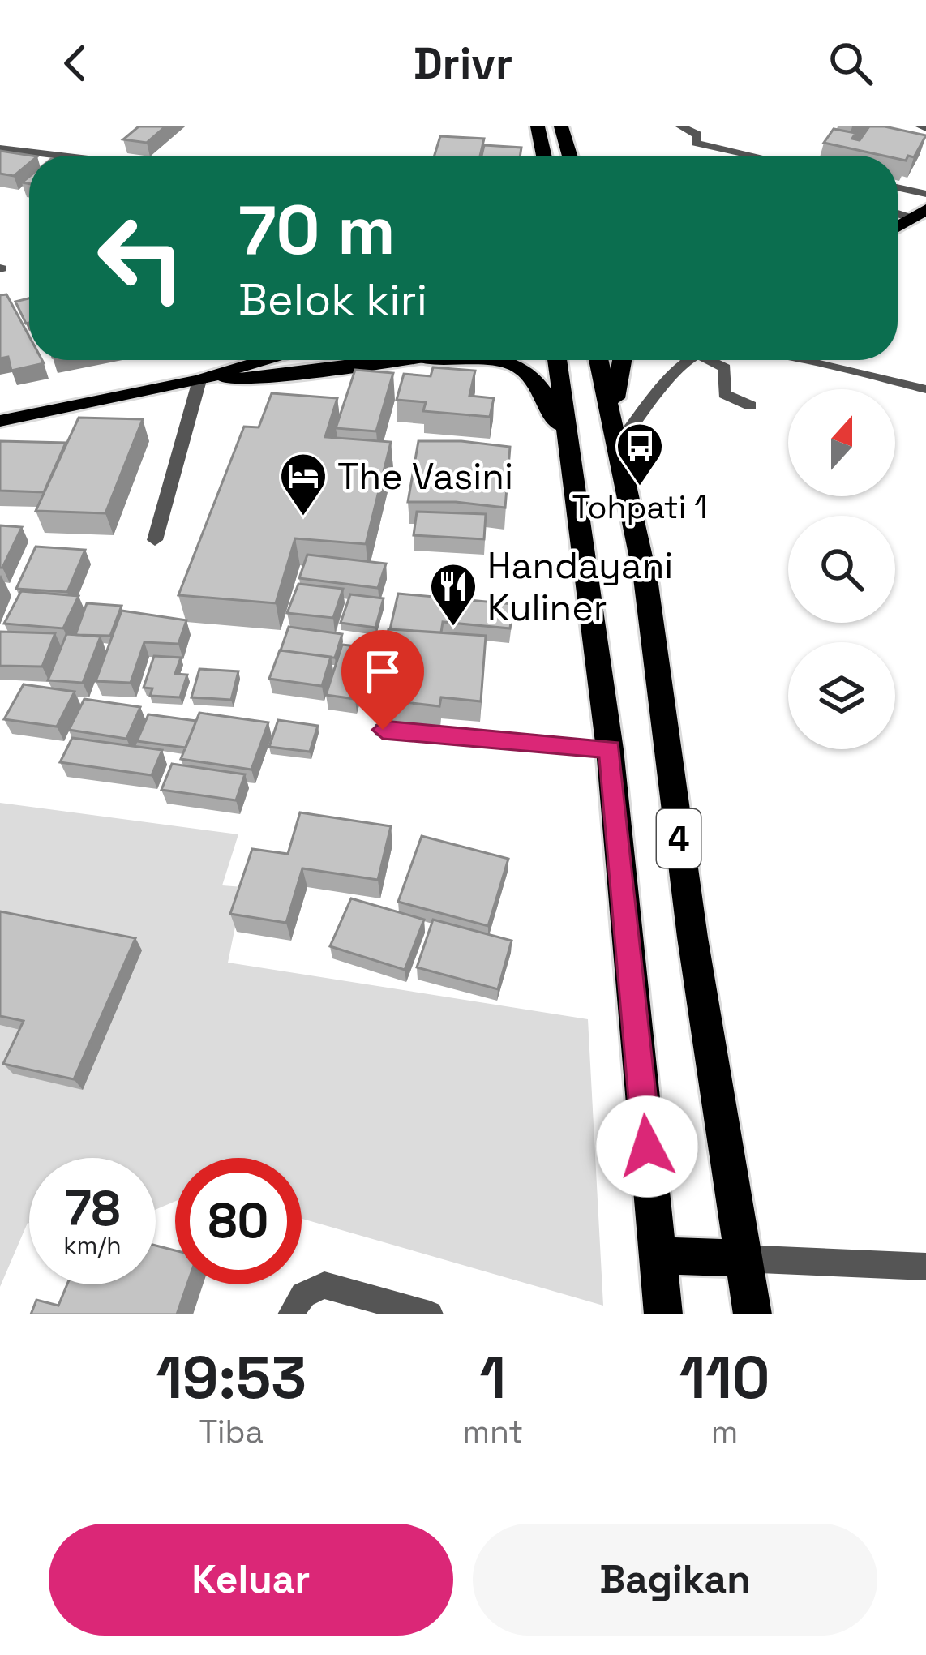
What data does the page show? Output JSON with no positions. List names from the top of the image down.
{
  "streets": {
    "highway": ["4"]
  },
  "places": {
    "bus stop": ["Tohpati 1"],
    "hotel": ["The Vasini"],
    "restaurant": ["Handayani Kuliner"]
  },
  "north": "top",
  "page": {
    "header": "Drivr",
    "turn": ["70 m", "Belok kiri"],
    "speed": "78 km/h",
    "limit": "80",
    "eta": [
      "19:53",
      "Tiba",
      "1",
      "mnt",
      "110",
      "m"
    ],
    "buttons": ["Keluar", "Bagikan"]
  }
}
